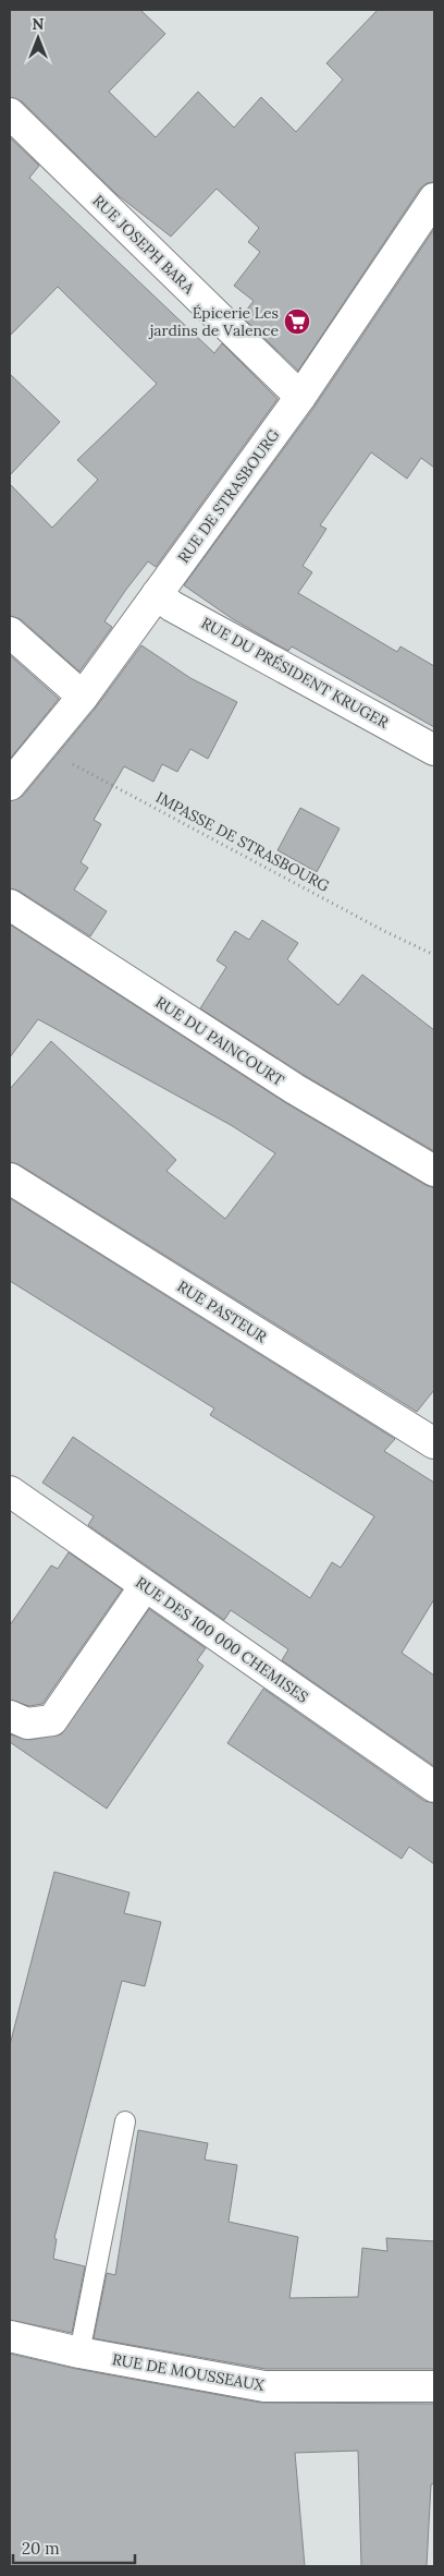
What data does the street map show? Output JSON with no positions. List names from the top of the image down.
{
  "streets": {
    "street": [
      "RUE JOSEPH BARA",
      "RUE DE STRASBOURG",
      "RUE DU PRÉSIDENT KRUGER",
      "RUE DU PAINCOURT",
      "RUE PASTEUR",
      "RUE DES 100 000 CHEMISES",
      "RUE DE MOUSSEAUX"
    ],
    "path": ["IMPASSE DE STRASBOURG"]
  },
  "crossings": [
    ["RUE JOSEPH BARA", "RUE DE STRASBOURG"],
    ["RUE DE STRASBOURG", "RUE DU PRÉSIDENT KRUGER"],
    ["RUE DE STRASBOURG", "IMPASSE DE STRASBOURG"]
  ],
  "places": {
    "supermarket": ["Épicerie Les jardins de Valence"]
  },
  "scale_bar": "20 m",
  "north": "top"
}
